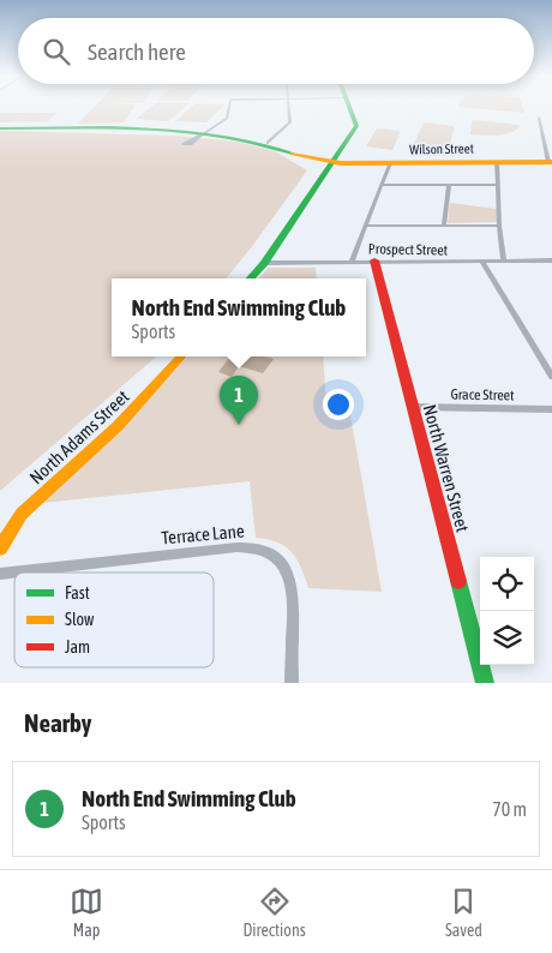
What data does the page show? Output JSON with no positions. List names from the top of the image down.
{
  "streets": {
    "street": [
      "Wilson Street",
      "Prospect Street",
      "Grace Street",
      "North Adams Street",
      "North Warren Street",
      "Terrace Lane"
    ]
  },
  "crossings": [
    ["Prospect Street", "North Warren Street"],
    ["Grace Street", "North Warren Street"]
  ],
  "legend": ["Fast", "Slow", "Jam"],
  "page": {
    "search": "Search here",
    "popup": ["North End Swimming Club", "Sports"],
    "pins": "1",
    "heading": "Nearby",
    "list": [
      {
        "mark": "1",
        "name": "North End Swimming Club",
        "note": "Sports",
        "value": "70 m"
      }
    ],
    "nav": ["Map", "Directions", "Saved"]
  }
}
